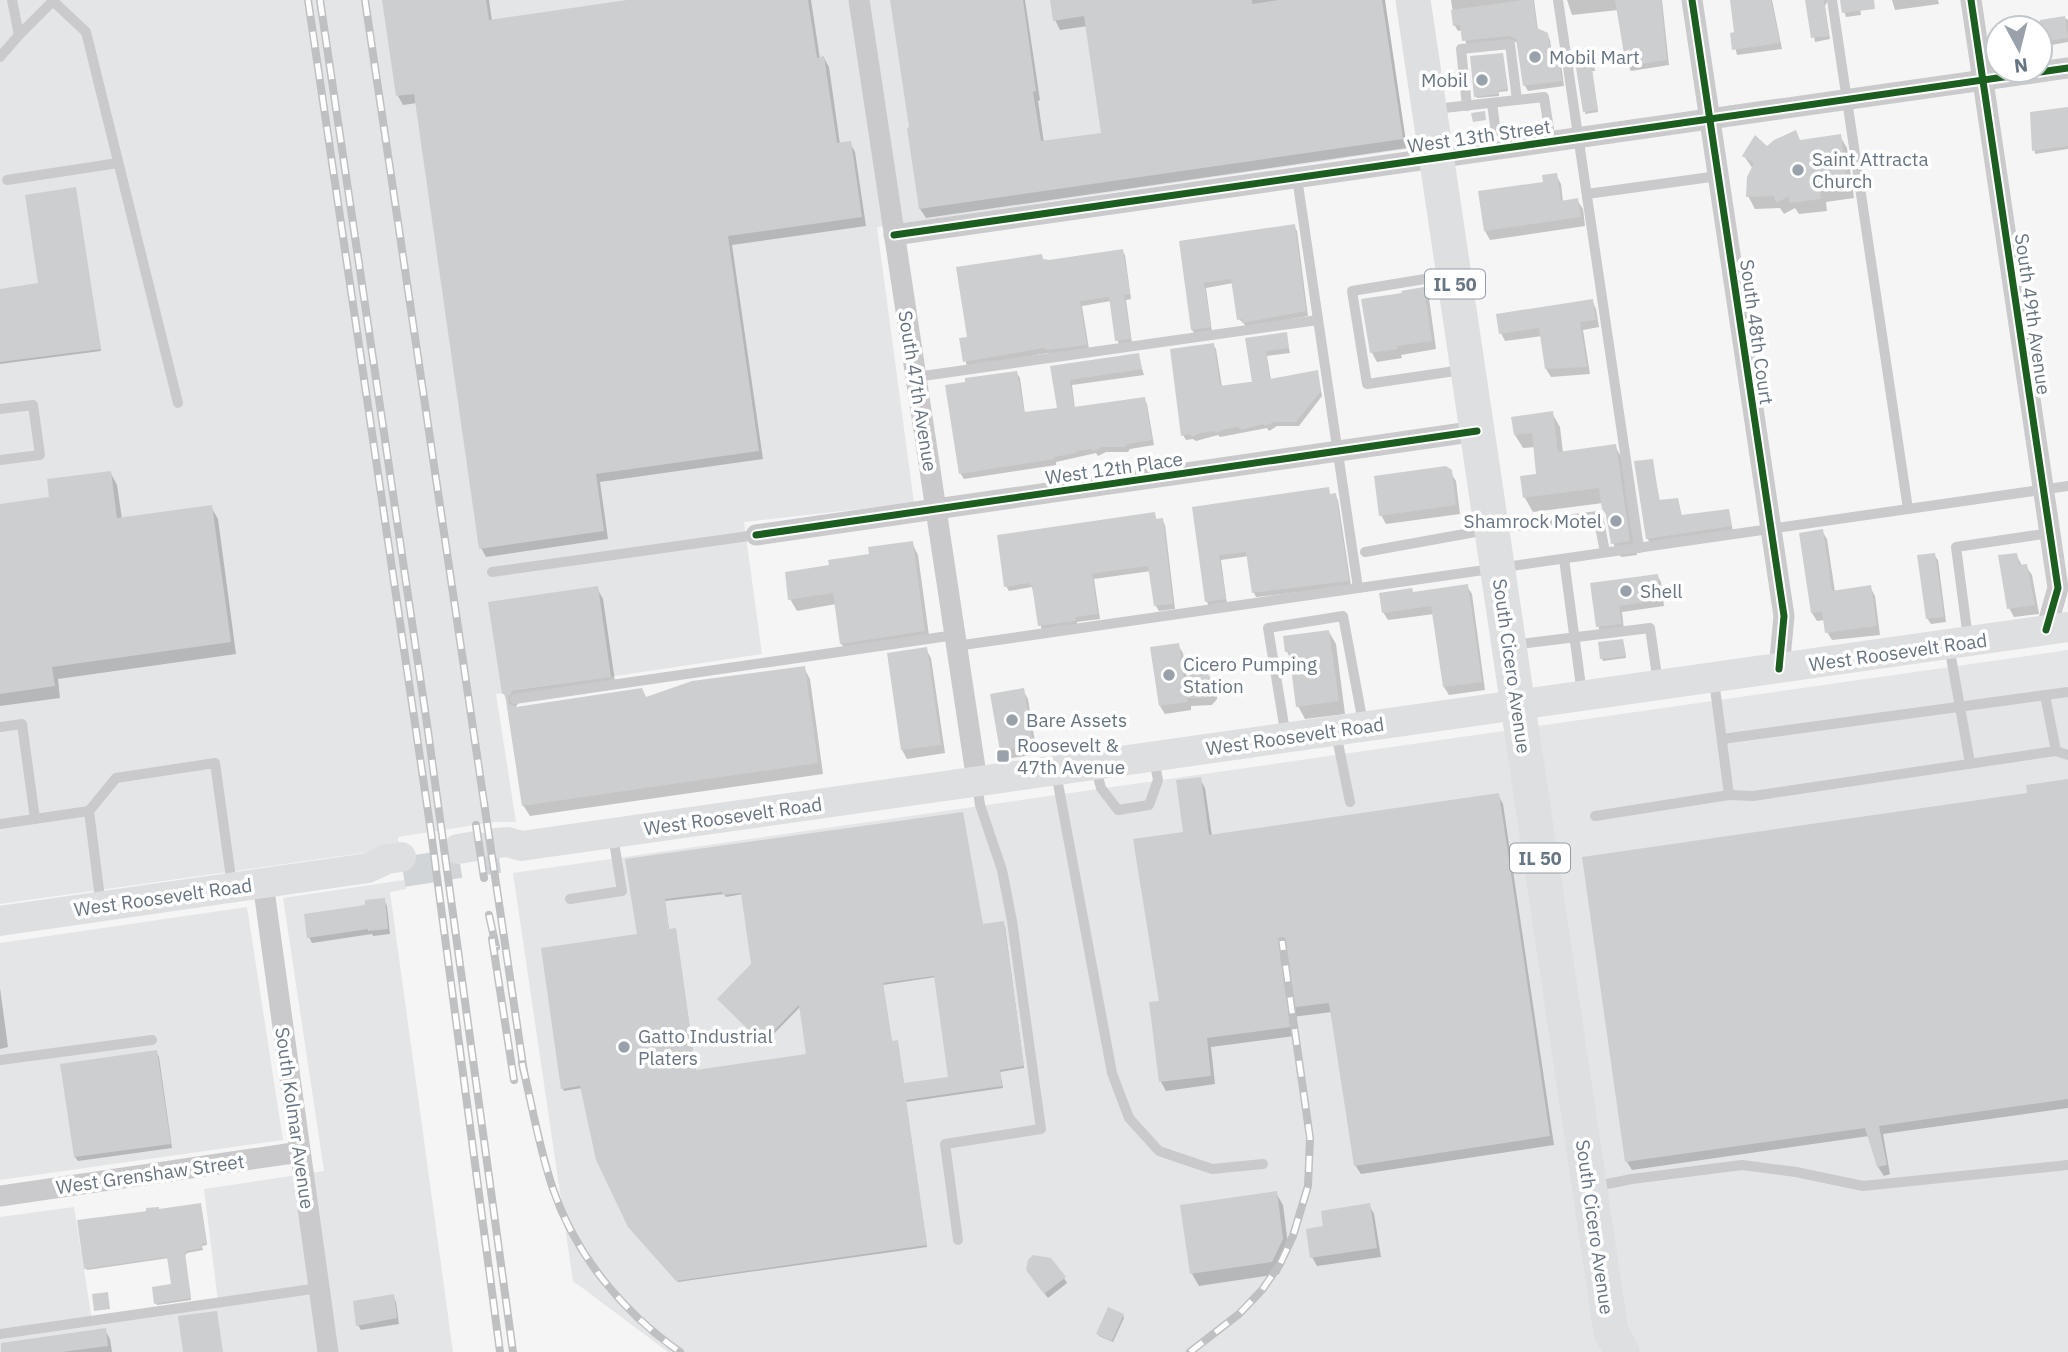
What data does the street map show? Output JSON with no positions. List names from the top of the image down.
{
  "streets": {
    "main road": ["IL 50", "West Roosevelt Road", "South Cicero Avenue"],
    "street": [
      "West 13th Street",
      "South 49th Avenue",
      "South 48th Court",
      "South 47th Avenue",
      "West 12th Place",
      "South Kolmar Avenue",
      "West Grenshaw Street"
    ]
  },
  "crossings": [
    ["West 13th Street", "South 49th Avenue"],
    ["West 13th Street", "South 48th Court"],
    ["West 13th Street", "South 47th Avenue"],
    ["West 13th Street", "South Cicero Avenue"],
    ["South 49th Avenue", "West Roosevelt Road"],
    ["South 48th Court", "West Roosevelt Road"],
    ["South 47th Avenue", "West 12th Place"],
    ["South 47th Avenue", "West Roosevelt Road"],
    ["West 12th Place", "South Cicero Avenue"],
    ["West Roosevelt Road", "South Cicero Avenue"],
    ["West Roosevelt Road", "South Kolmar Avenue"],
    ["South Kolmar Avenue", "West Grenshaw Street"]
  ],
  "places": {
    "other": [
      "Mobil Mart",
      "Mobil",
      "Saint Attracta Church",
      "Shamrock Motel",
      "Shell",
      "Cicero Pumping Station",
      "Bare Assets",
      "Gatto Industrial Platers"
    ],
    "transit": ["Roosevelt & 47th Avenue"]
  },
  "north": "bottom"
}
